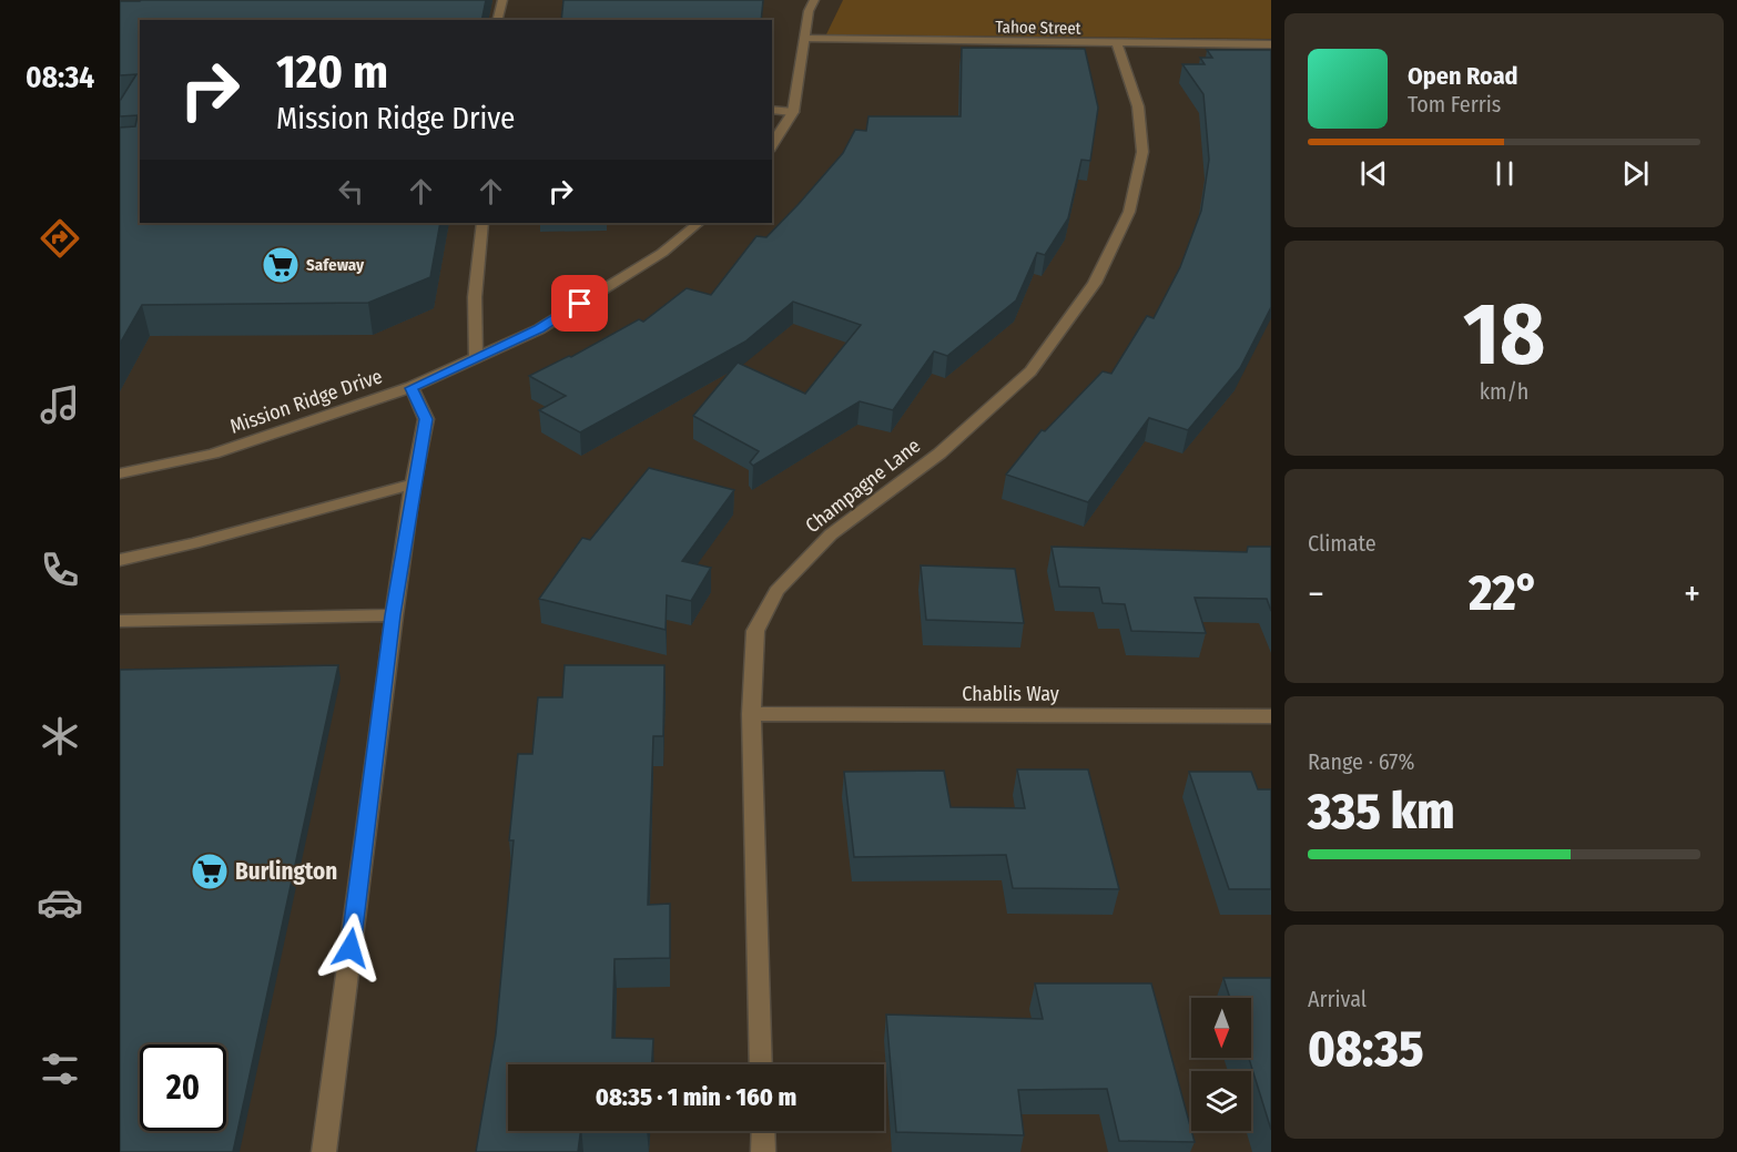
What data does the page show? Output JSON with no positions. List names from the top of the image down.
{
  "streets": {
    "street": [
      "Tahoe Street",
      "Mission Ridge Drive",
      "Champagne Lane",
      "Chablis Way"
    ]
  },
  "crossings": [
    ["Tahoe Street", "Champagne Lane"],
    ["Champagne Lane", "Chablis Way"]
  ],
  "places": {
    "supermarket": ["Safeway", "Burlington"]
  },
  "north": "bottom",
  "page": {
    "tabs": "08:34",
    "turn": ["120 m", "Mission Ridge Drive"],
    "song": ["Open Road", "Tom Ferris"],
    "tile": [
      ["18", "km/h"],
      "Climate",
      ["Range · 67%", "335 km"],
      ["Arrival", "08:35"]
    ],
    "heat": ["−", "22°", "+"],
    "limit": "20",
    "trip": "08:35 · 1 min · 160 m"
  }
}
